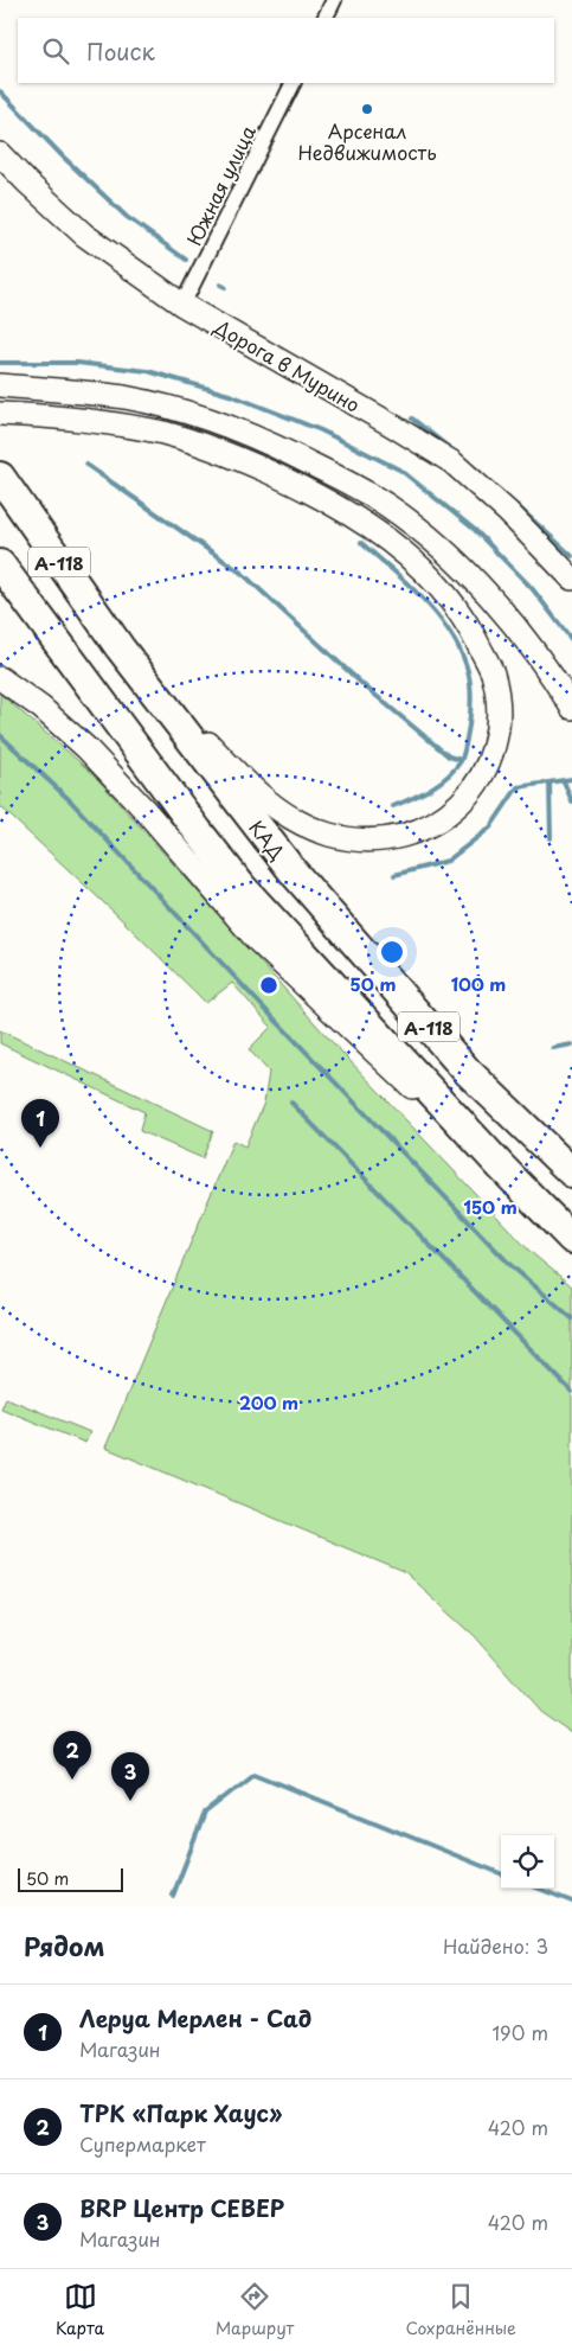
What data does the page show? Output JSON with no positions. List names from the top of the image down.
{
  "streets": {
    "highway": ["А-118", "КАД"],
    "main road": ["Дорога в Мурино"],
    "street": ["Южная улица"]
  },
  "crossings": [
    ["Южная улица", "Дорога в Мурино"]
  ],
  "places": ["Арсенал Недвижимость"],
  "scale_bar": "50 m",
  "page": {
    "search": "Поиск",
    "pins": ["1", "2", "3"],
    "scale": "50 m",
    "heading": ["Рядом", "Найдено: 3"],
    "list": [
      {
        "mark": "1",
        "name": "Леруа Мерлен - Сад",
        "note": "Магазин",
        "value": "190 m"
      },
      {
        "mark": "2",
        "name": "ТРК «Парк Хаус»",
        "note": "Супермаркет",
        "value": "420 m"
      },
      {
        "mark": "3",
        "name": "BRP Центр СЕВЕР",
        "note": "Магазин",
        "value": "420 m"
      }
    ],
    "nav": ["Карта", "Маршрут", "Сохранённые"]
  },
  "rings": [
    "50 m",
    "100 m",
    "150 m",
    "200 m"
  ]
}
